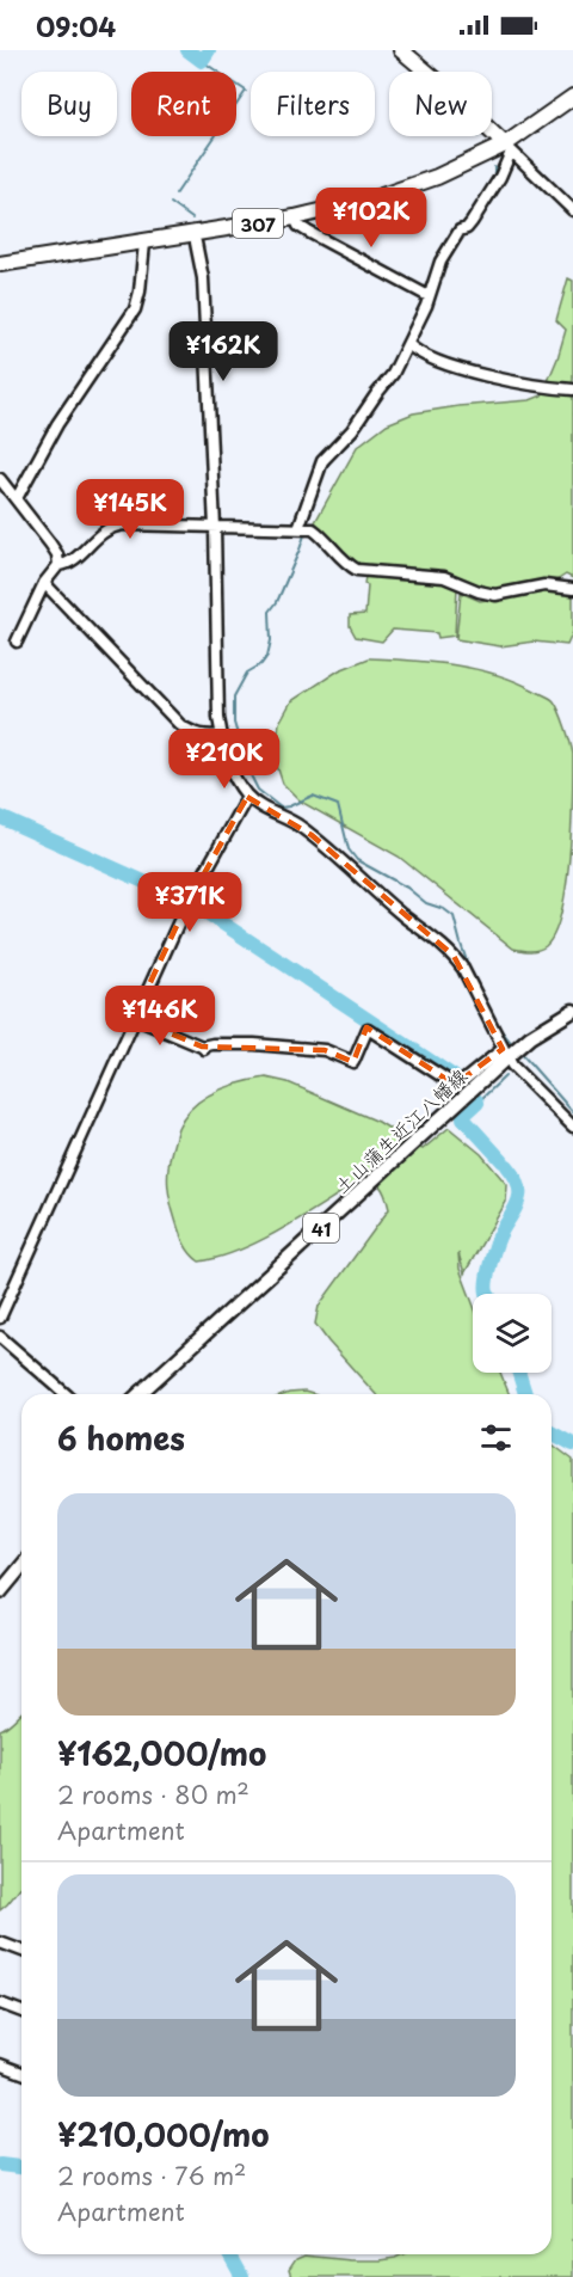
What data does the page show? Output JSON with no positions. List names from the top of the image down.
{
  "streets": {
    "highway": ["307"],
    "main road": ["土山蒲生近江八幡線", "41"]
  },
  "page": {
    "status": "09:04",
    "chip": [
      "Buy",
      "Rent",
      "Filters",
      "New"
    ],
    "price": [
      "¥102K",
      "¥162K",
      "¥145K",
      "¥210K",
      "¥371K",
      "¥146K"
    ],
    "heading": "6 homes",
    "list": [
      {
        "name": "¥162,000/mo",
        "note": "2 rooms · 80 m² · Apartment"
      },
      {
        "name": "¥210,000/mo",
        "note": "2 rooms · 76 m² · Apartment"
      }
    ]
  }
}
